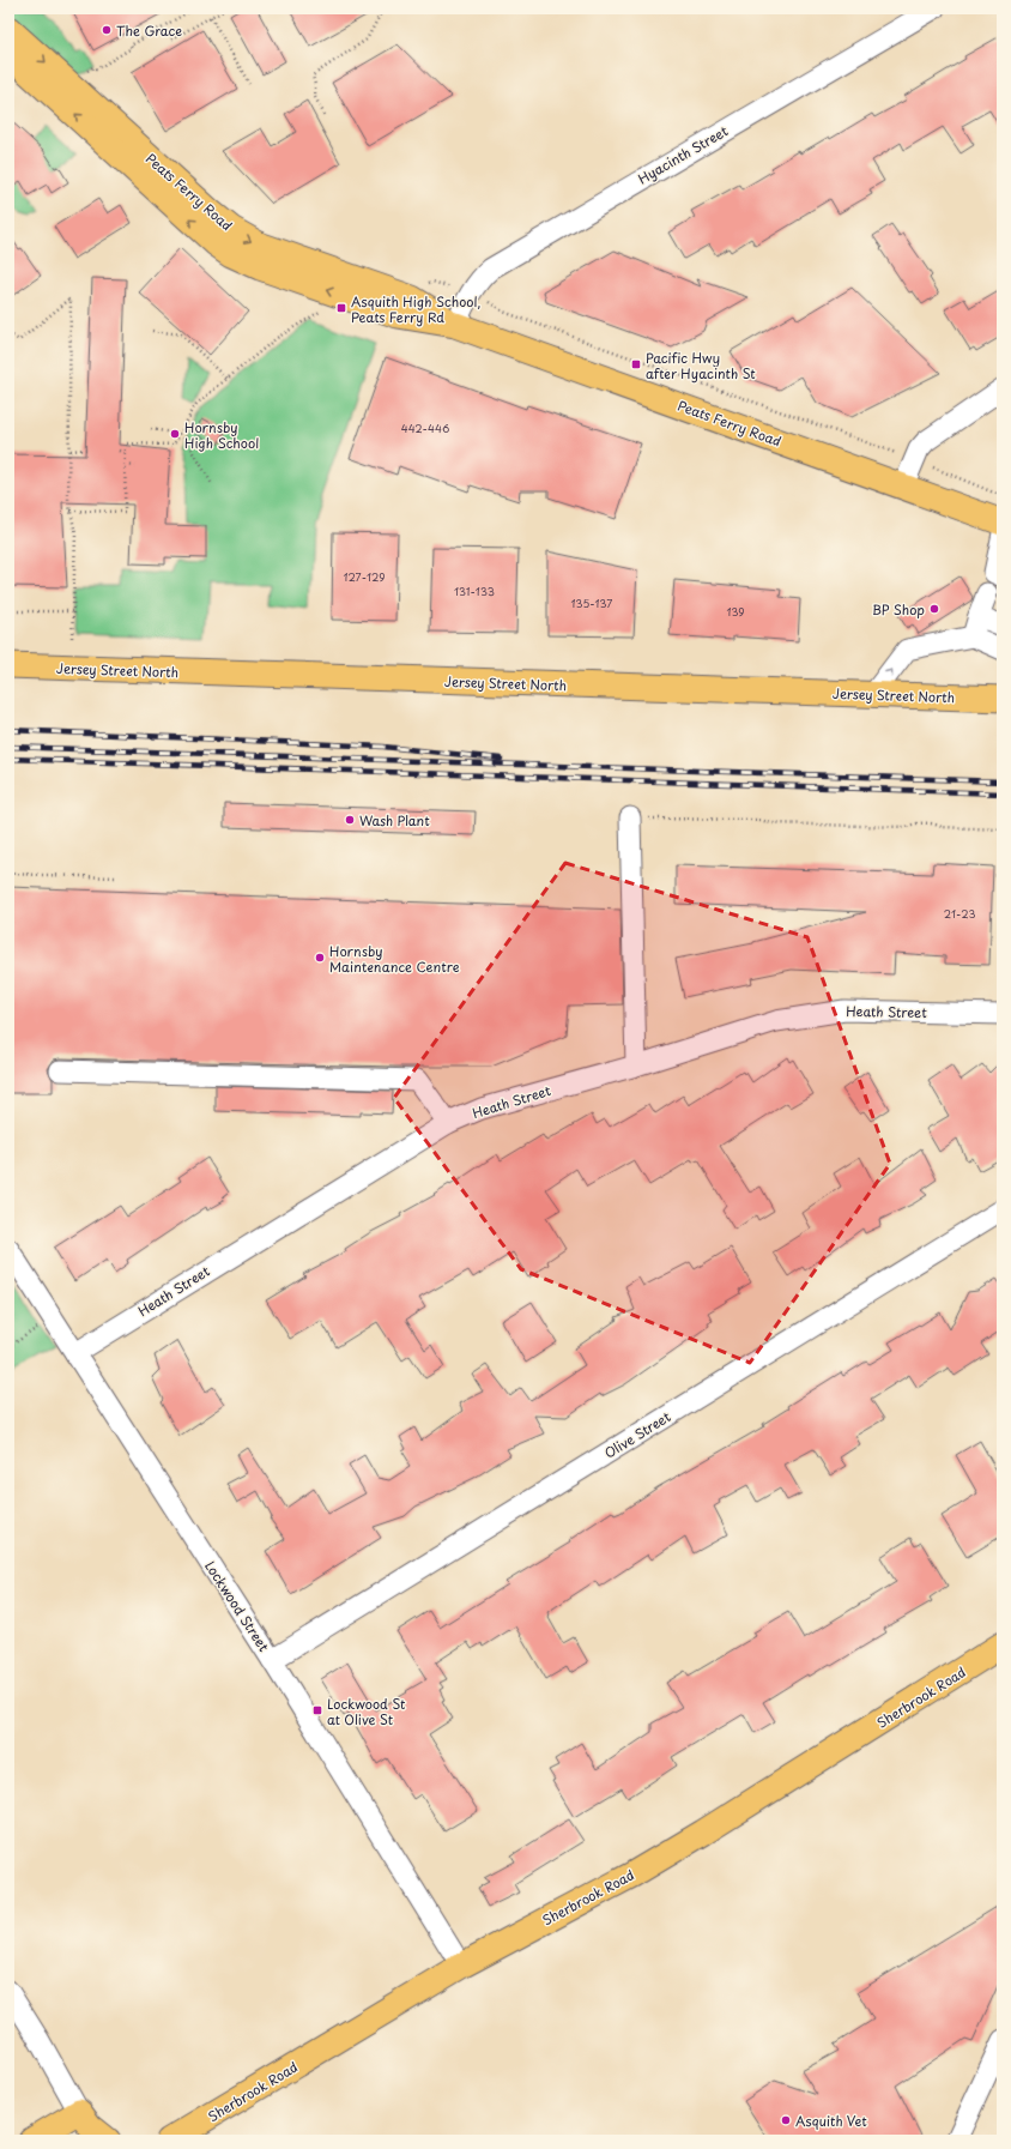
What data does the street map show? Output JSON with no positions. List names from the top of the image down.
{
  "streets": {
    "main road": ["Peats Ferry Road", "Jersey Street North", "Sherbrook Road"],
    "street": [
      "Hyacinth Street",
      "Heath Street",
      "Olive Street",
      "Lockwood Street"
    ]
  },
  "crossings": [
    ["Hyacinth Street", "Peats Ferry Road"],
    ["Heath Street", "Lockwood Street"],
    ["Olive Street", "Lockwood Street"],
    ["Lockwood Street", "Sherbrook Road"]
  ],
  "places": {
    "other": [
      "The Grace",
      "Hornsby High School",
      "BP Shop",
      "Wash Plant",
      "Hornsby Maintenance Centre",
      "Asquith Vet"
    ],
    "transit": ["Asquith High School, Peats Ferry Rd", "Pacific Hwy after Hyacinth St", "Lockwood St at Olive St"]
  },
  "house_numbers": [
    "442-446",
    "127-129",
    "131-133",
    "135-137",
    "139",
    "21-23"
  ]
}
